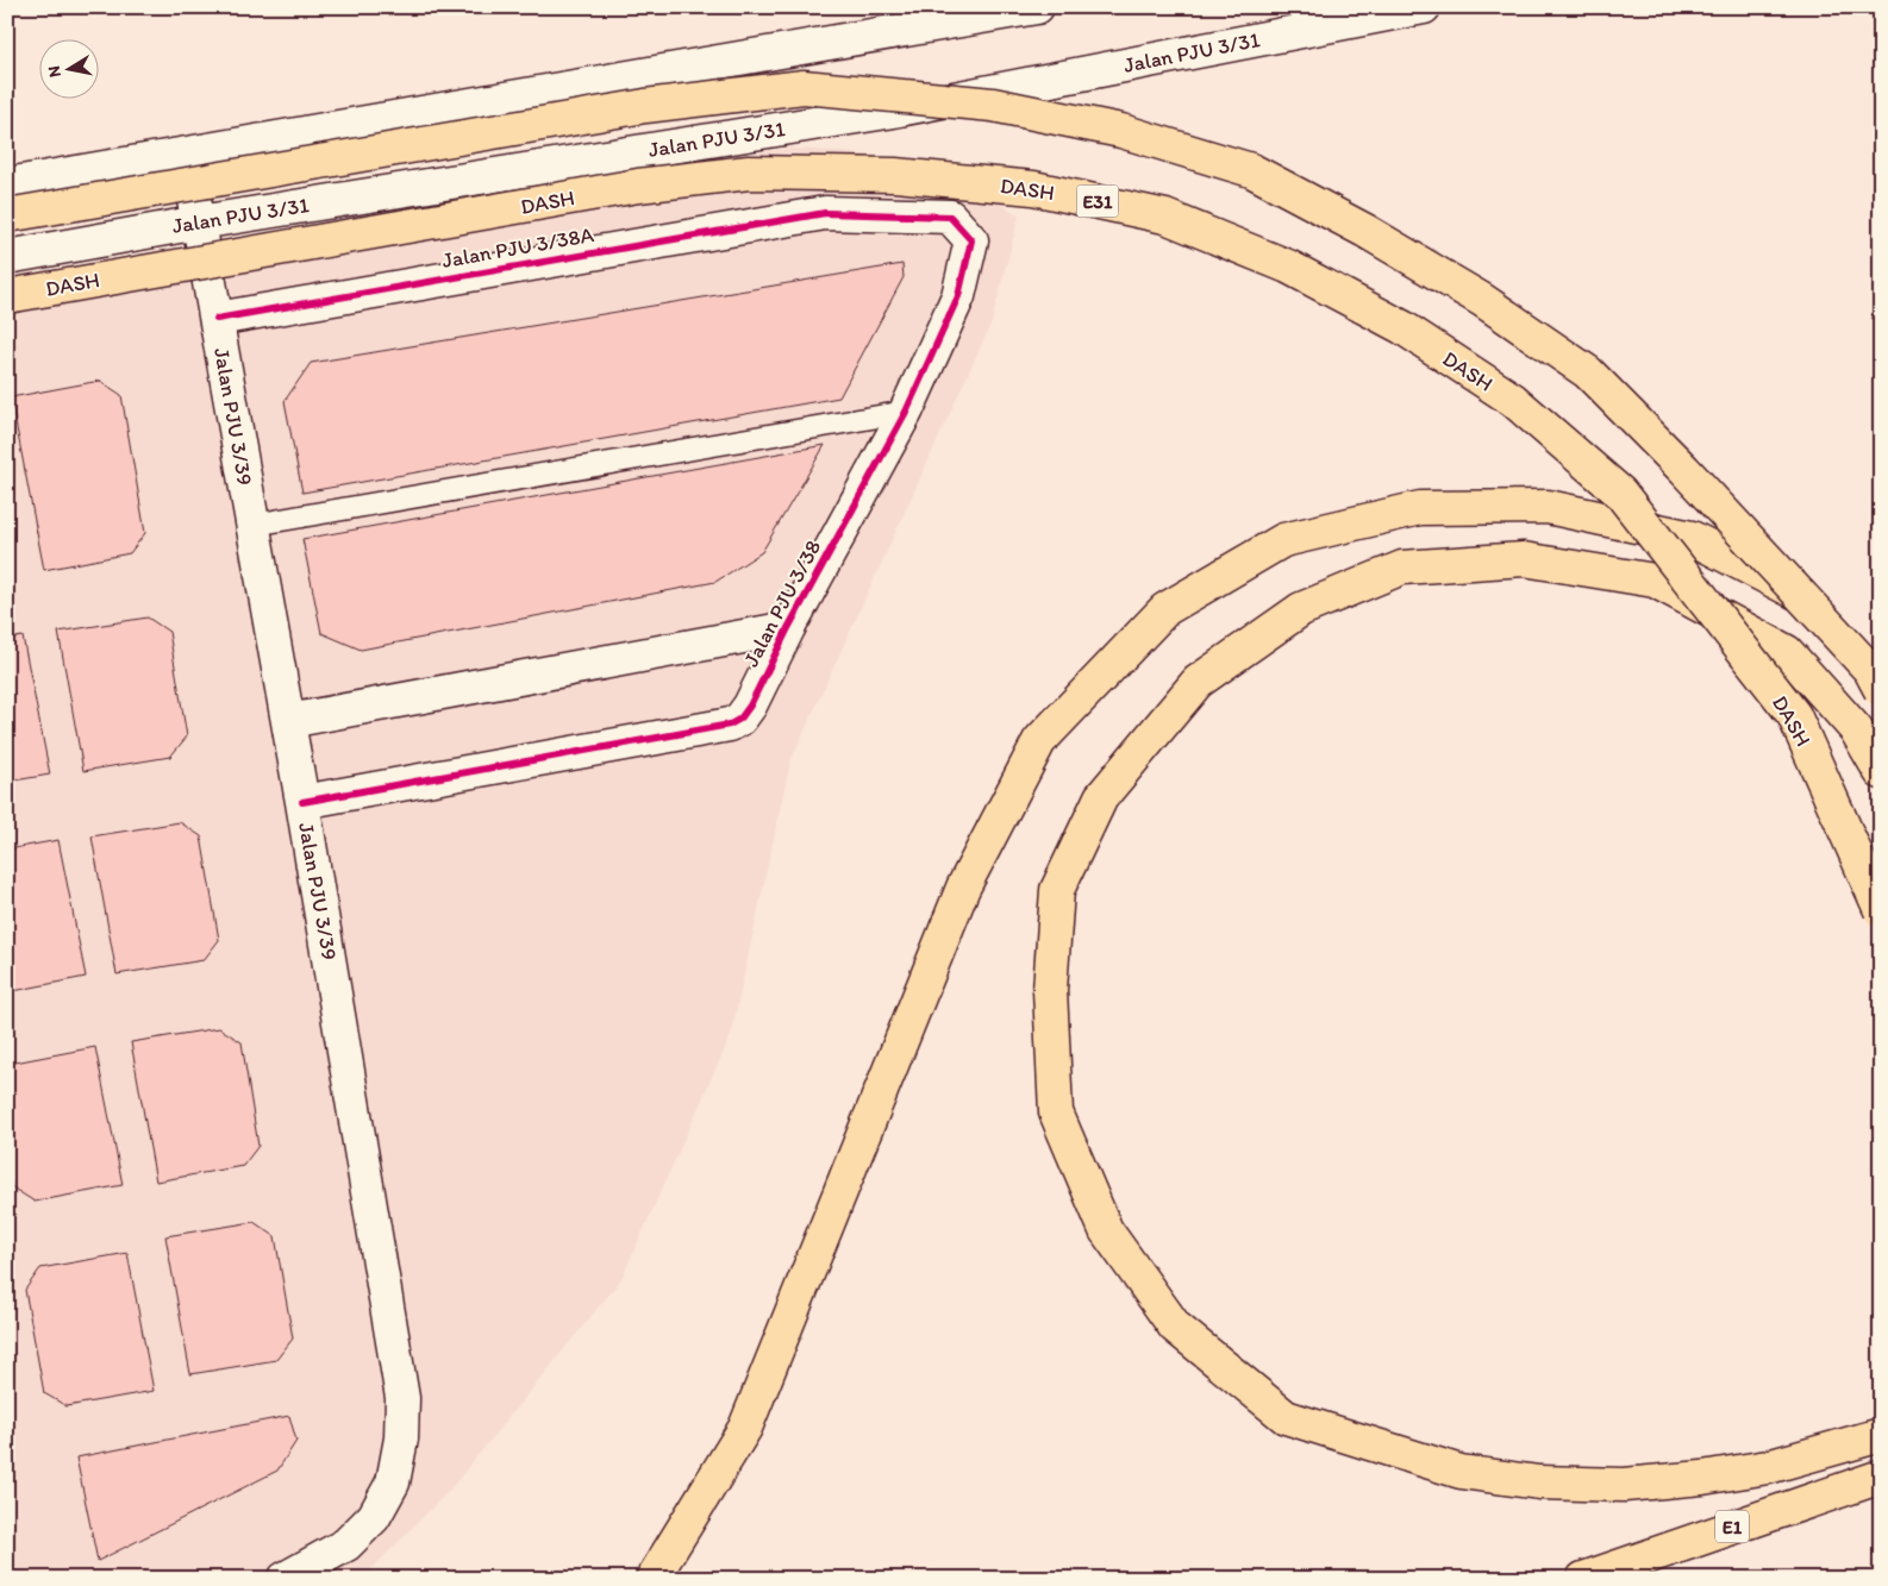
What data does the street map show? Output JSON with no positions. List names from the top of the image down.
{
  "streets": {
    "highway": ["DASH", "E31", "E1"],
    "street": [
      "Jalan PJU 3/31",
      "Jalan PJU 3/38A",
      "Jalan PJU 3/39",
      "Jalan PJU 3/38"
    ]
  },
  "crossings": [
    ["Jalan PJU 3/31", "Jalan PJU 3/39"],
    ["Jalan PJU 3/38A", "Jalan PJU 3/39"],
    ["Jalan PJU 3/38A", "Jalan PJU 3/38"],
    ["Jalan PJU 3/39", "Jalan PJU 3/38"]
  ],
  "north": "left"
}
